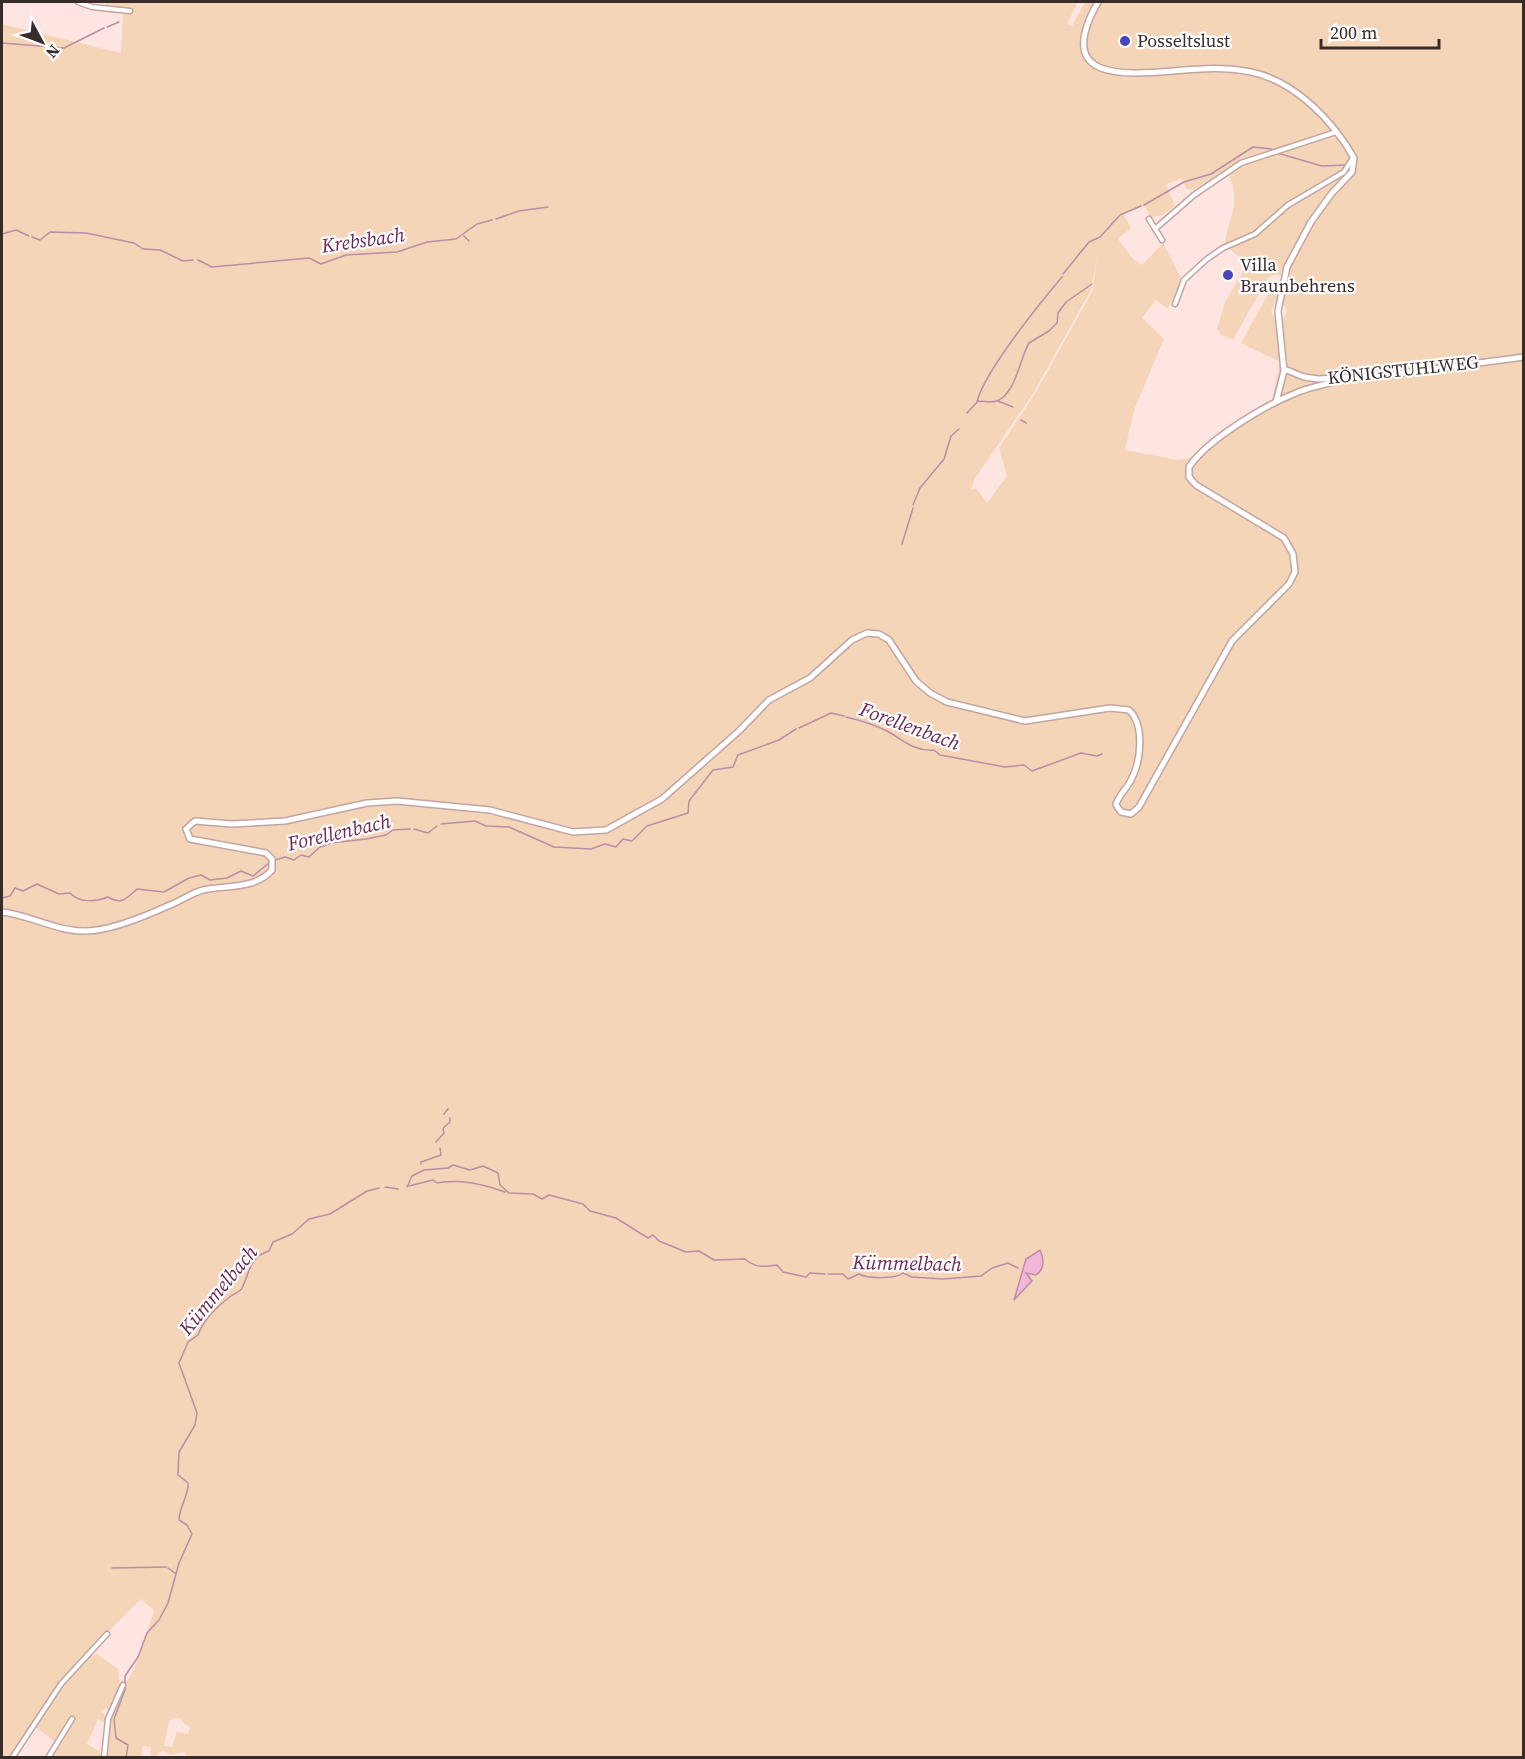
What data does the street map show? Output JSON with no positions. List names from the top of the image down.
{
  "streets": {
    "street": ["KÖNIGSTUHLWEG"]
  },
  "water": ["Krebsbach", "Forellenbach", "Kümmelbach"],
  "places": ["Posseltslust", "Villa Braunbehrens"],
  "scale_bar": "200 m",
  "north": "bottom right"
}
